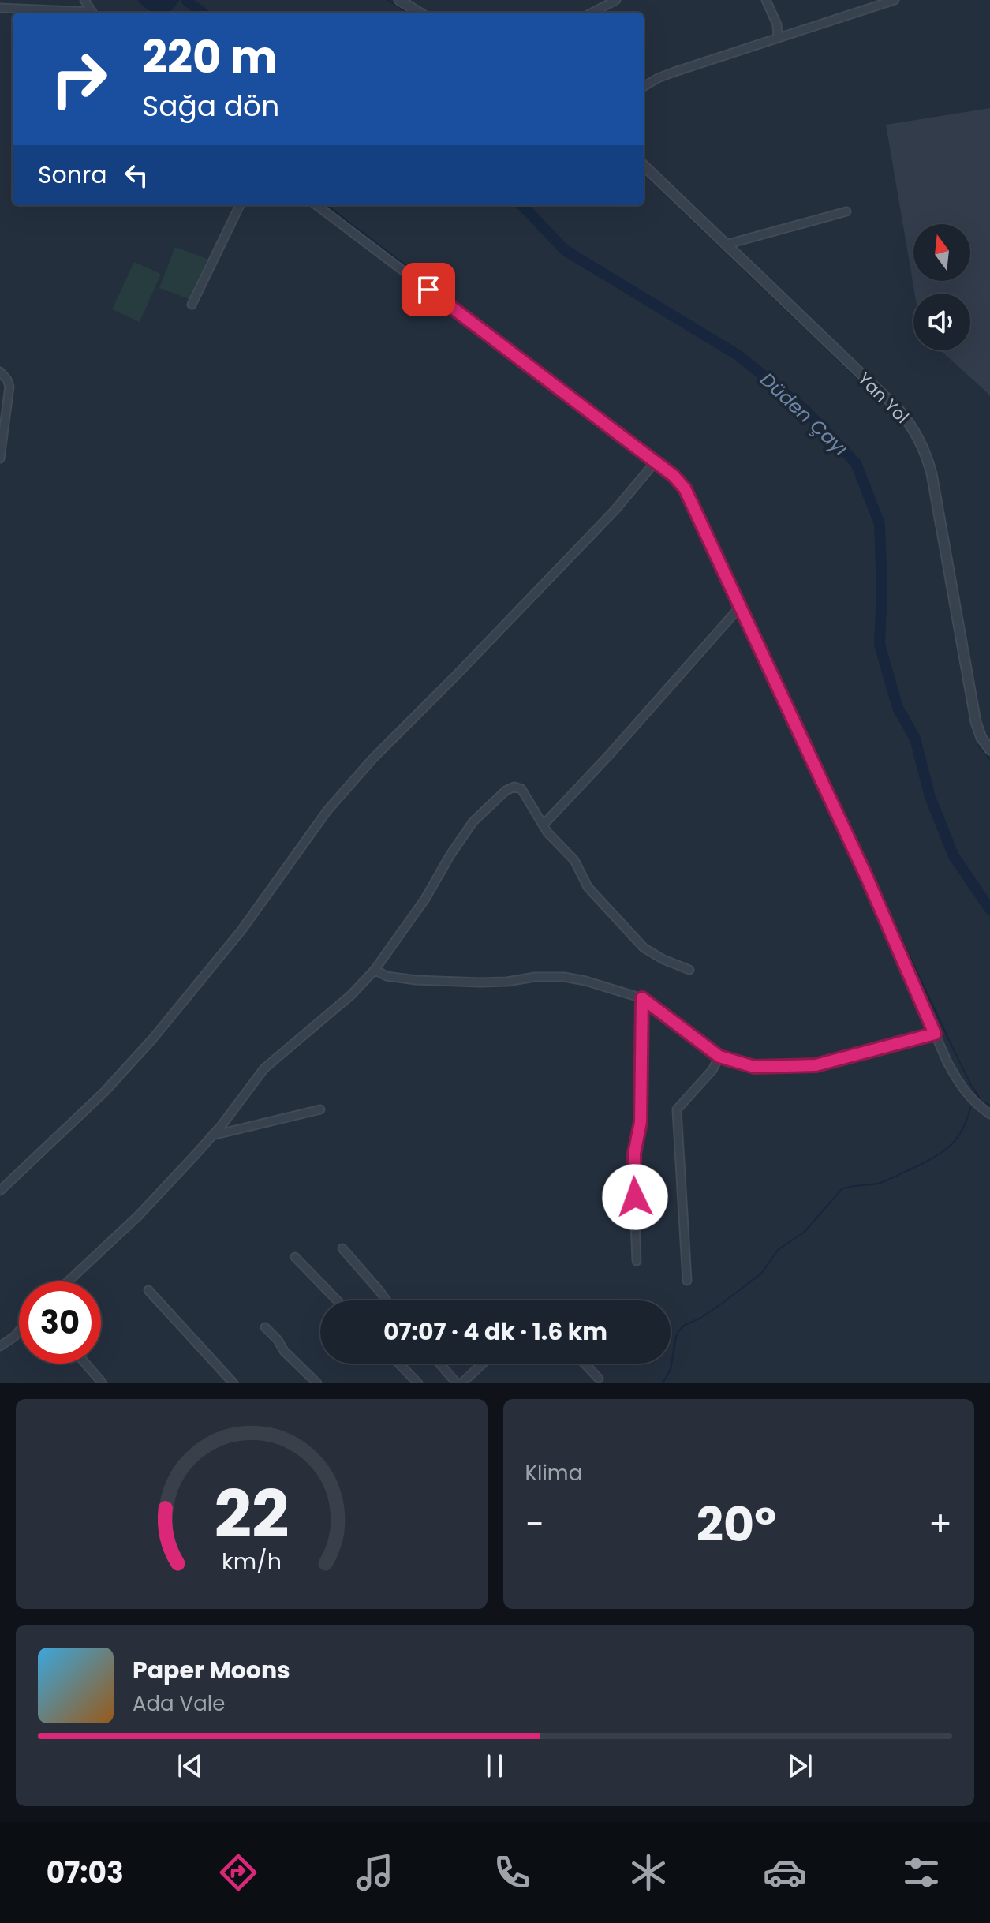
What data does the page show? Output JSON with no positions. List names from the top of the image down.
{
  "streets": {
    "street": ["Yan Yol"]
  },
  "water": ["Düden Çayı"],
  "north": "top",
  "page": {
    "turn": ["220 m", "Sağa dön"],
    "then": "Sonra",
    "limit": "30",
    "trip": "07:07 · 4 dk · 1.6 km",
    "tile": "Klima",
    "heat": ["−", "20°", "+"],
    "song": ["Paper Moons", "Ada Vale"],
    "tabs": "07:03",
    "gauge": ["22", "km/h"]
  }
}
